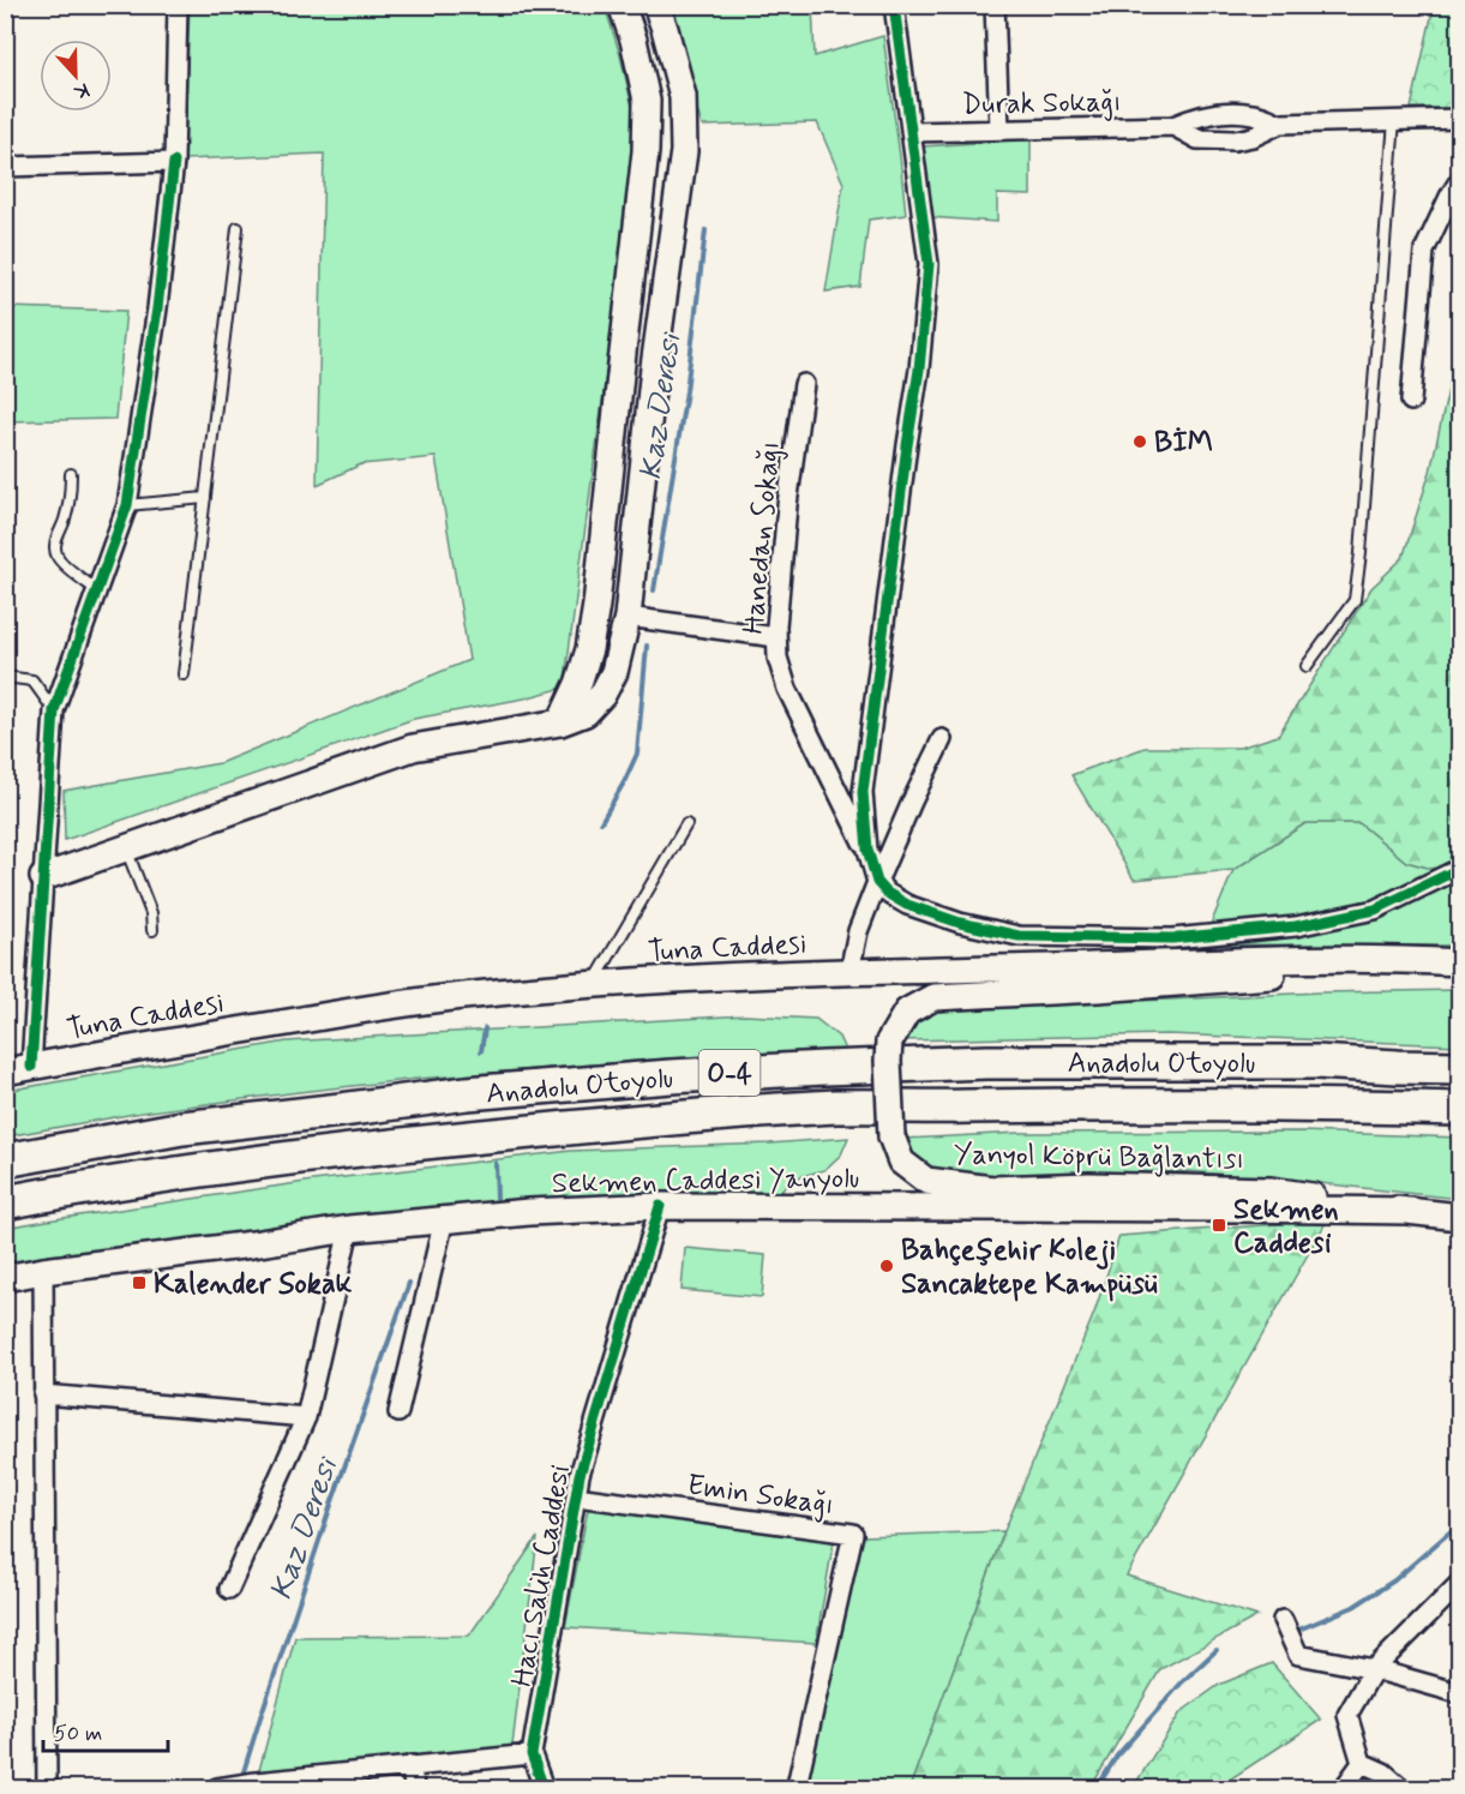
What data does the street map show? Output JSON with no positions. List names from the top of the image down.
{
  "streets": {
    "highway": ["Anadolu Otoyolu", "O-4"],
    "main road": ["Tuna Caddesi", "Yanyol Köprü Bağlantısı", "Sekmen Caddesi Yanyolu"],
    "street": [
      "Durak Sokağı",
      "Hanedan Sokağı",
      "Emin Sokağı",
      "Hacı Salih Caddesi"
    ]
  },
  "crossings": [
    ["Tuna Caddesi", "Yanyol Köprü Bağlantısı"],
    ["Yanyol Köprü Bağlantısı", "Sekmen Caddesi Yanyolu"],
    ["Sekmen Caddesi Yanyolu", "Hacı Salih Caddesi"],
    ["Emin Sokağı", "Hacı Salih Caddesi"]
  ],
  "water": ["Kaz Deresi"],
  "places": {
    "other": ["BİM", "Bahçeşehir Koleji Sancaktepe Kampüsü"],
    "transit": ["Sekmen Caddesi", "Kalender Sokak"]
  },
  "scale_bar": "50 m",
  "north": "bottom"
}
